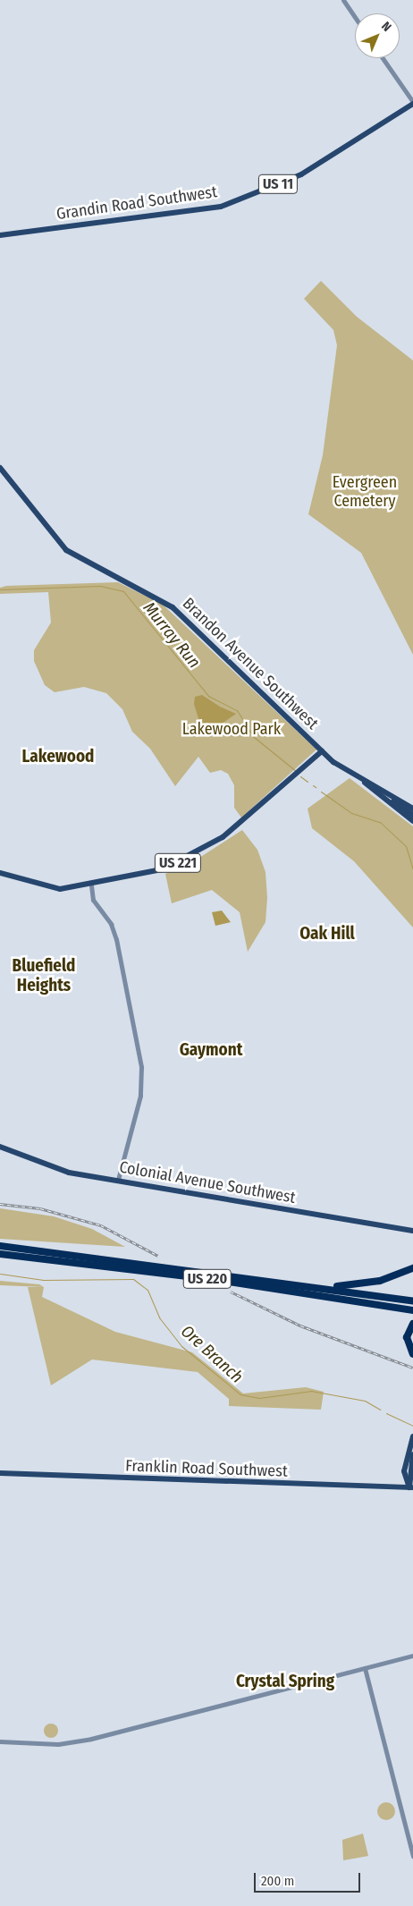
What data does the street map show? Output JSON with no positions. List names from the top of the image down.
{
  "streets": {
    "highway": ["US 220"],
    "main road": [
      "US 11",
      "Grandin Road Southwest",
      "Brandon Avenue Southwest",
      "US 221",
      "Colonial Avenue Southwest",
      "Franklin Road Southwest"
    ]
  },
  "crossings": [
    ["Brandon Avenue Southwest", "US 221"]
  ],
  "districts": [
    "Lakewood",
    "Oak Hill",
    "Bluefield Heights",
    "Gaymont",
    "Crystal Spring"
  ],
  "water": ["Murray Run", "Ore Branch"],
  "parks": ["Evergreen Cemetery", "Lakewood Park"],
  "scale_bar": "200 m",
  "north": "top right"
}
